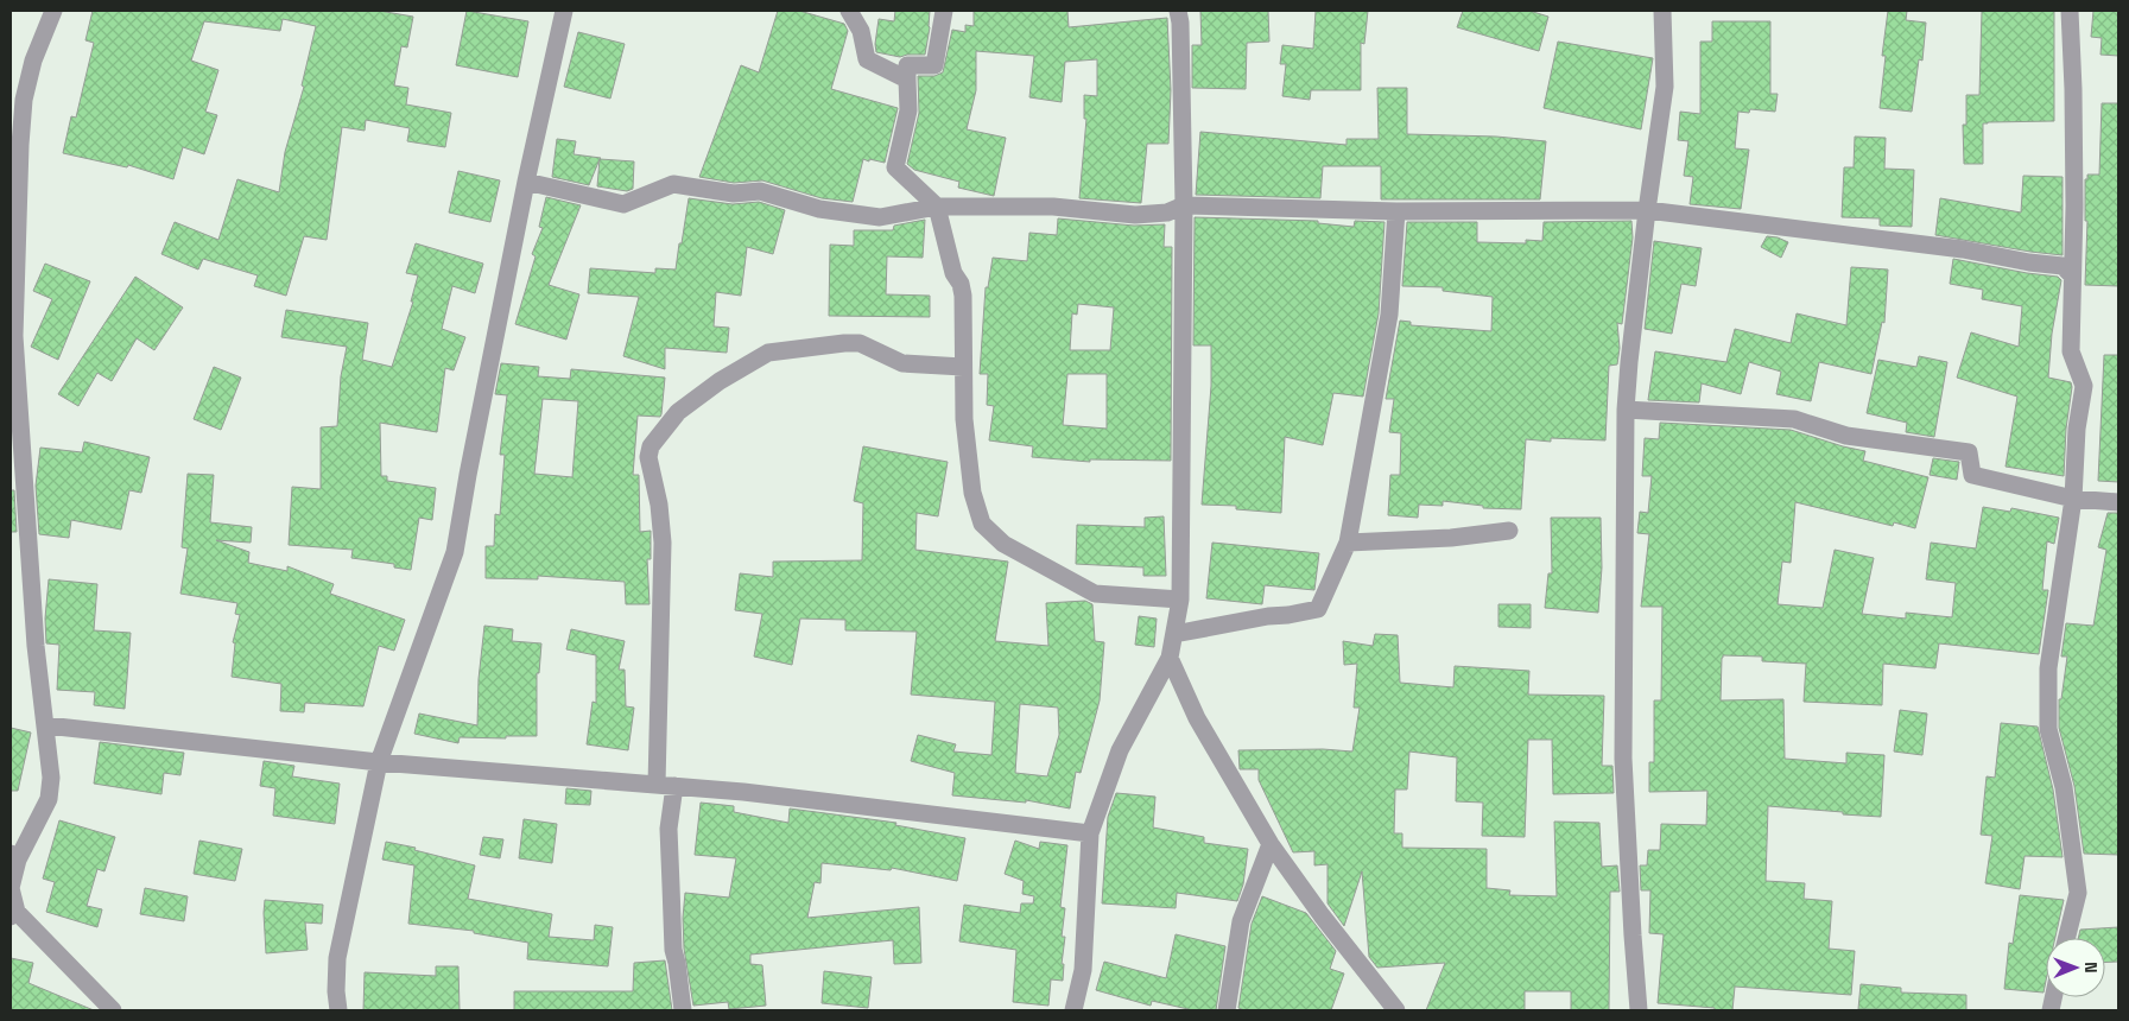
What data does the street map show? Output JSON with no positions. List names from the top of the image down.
{
  "north": "right"
}
